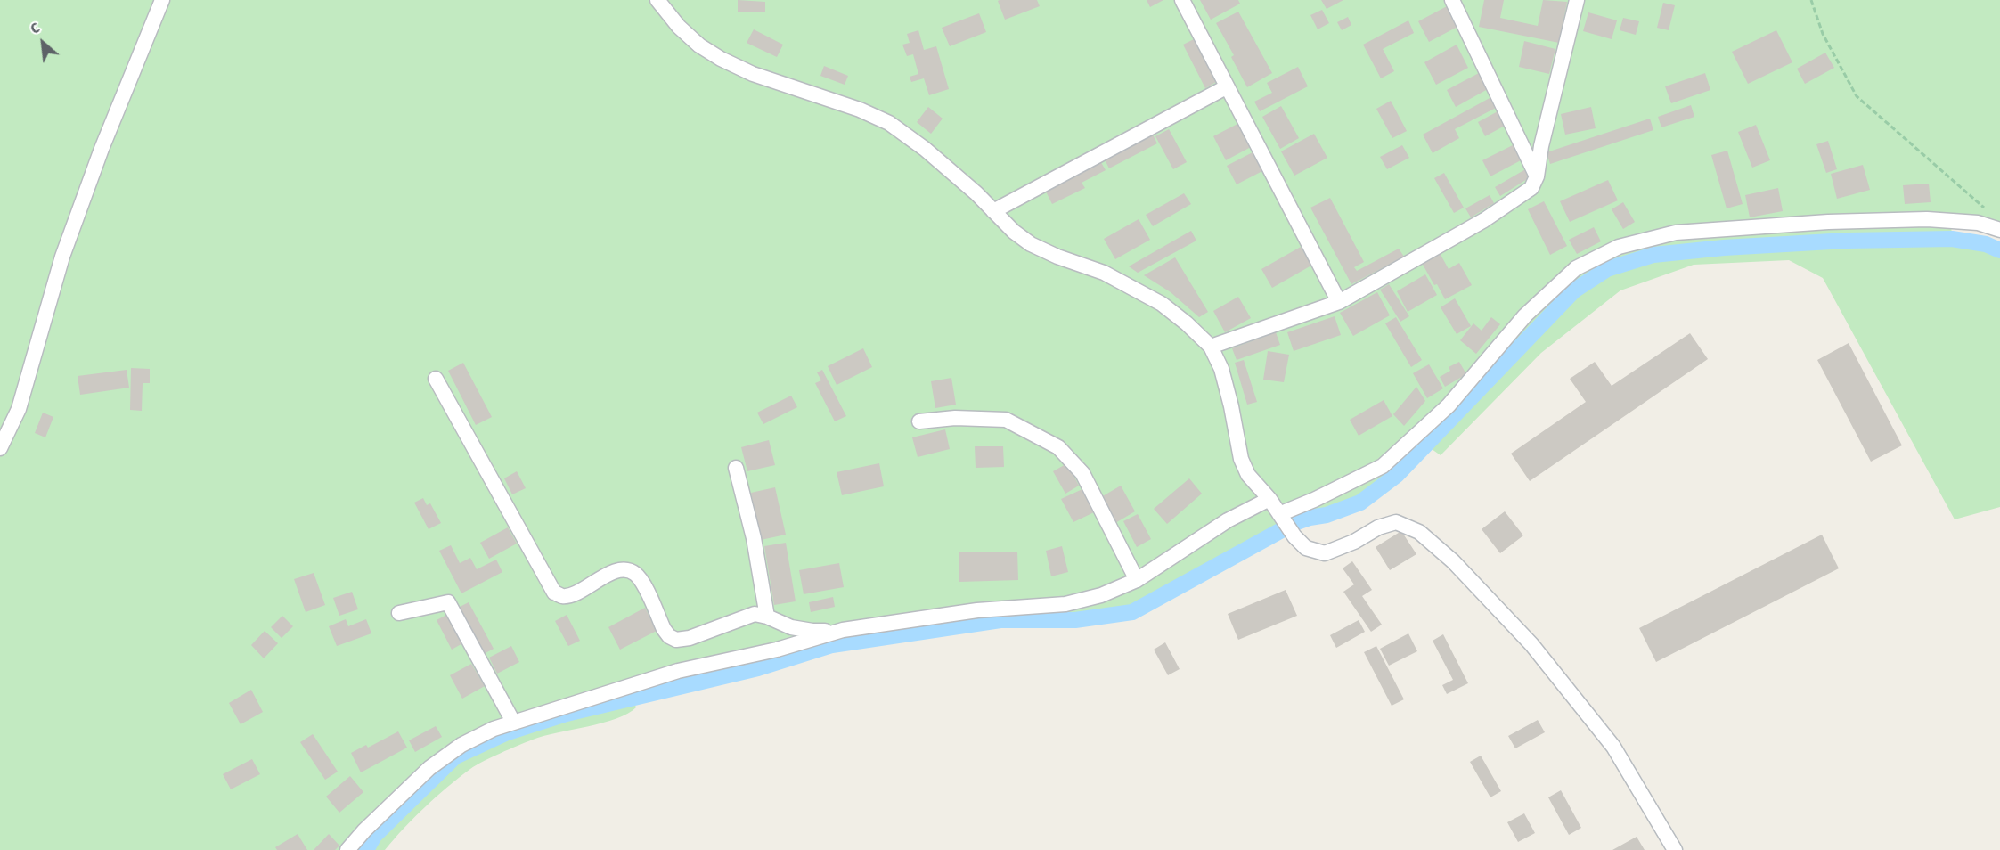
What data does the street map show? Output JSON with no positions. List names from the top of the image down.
{
  "north": "top left"
}
